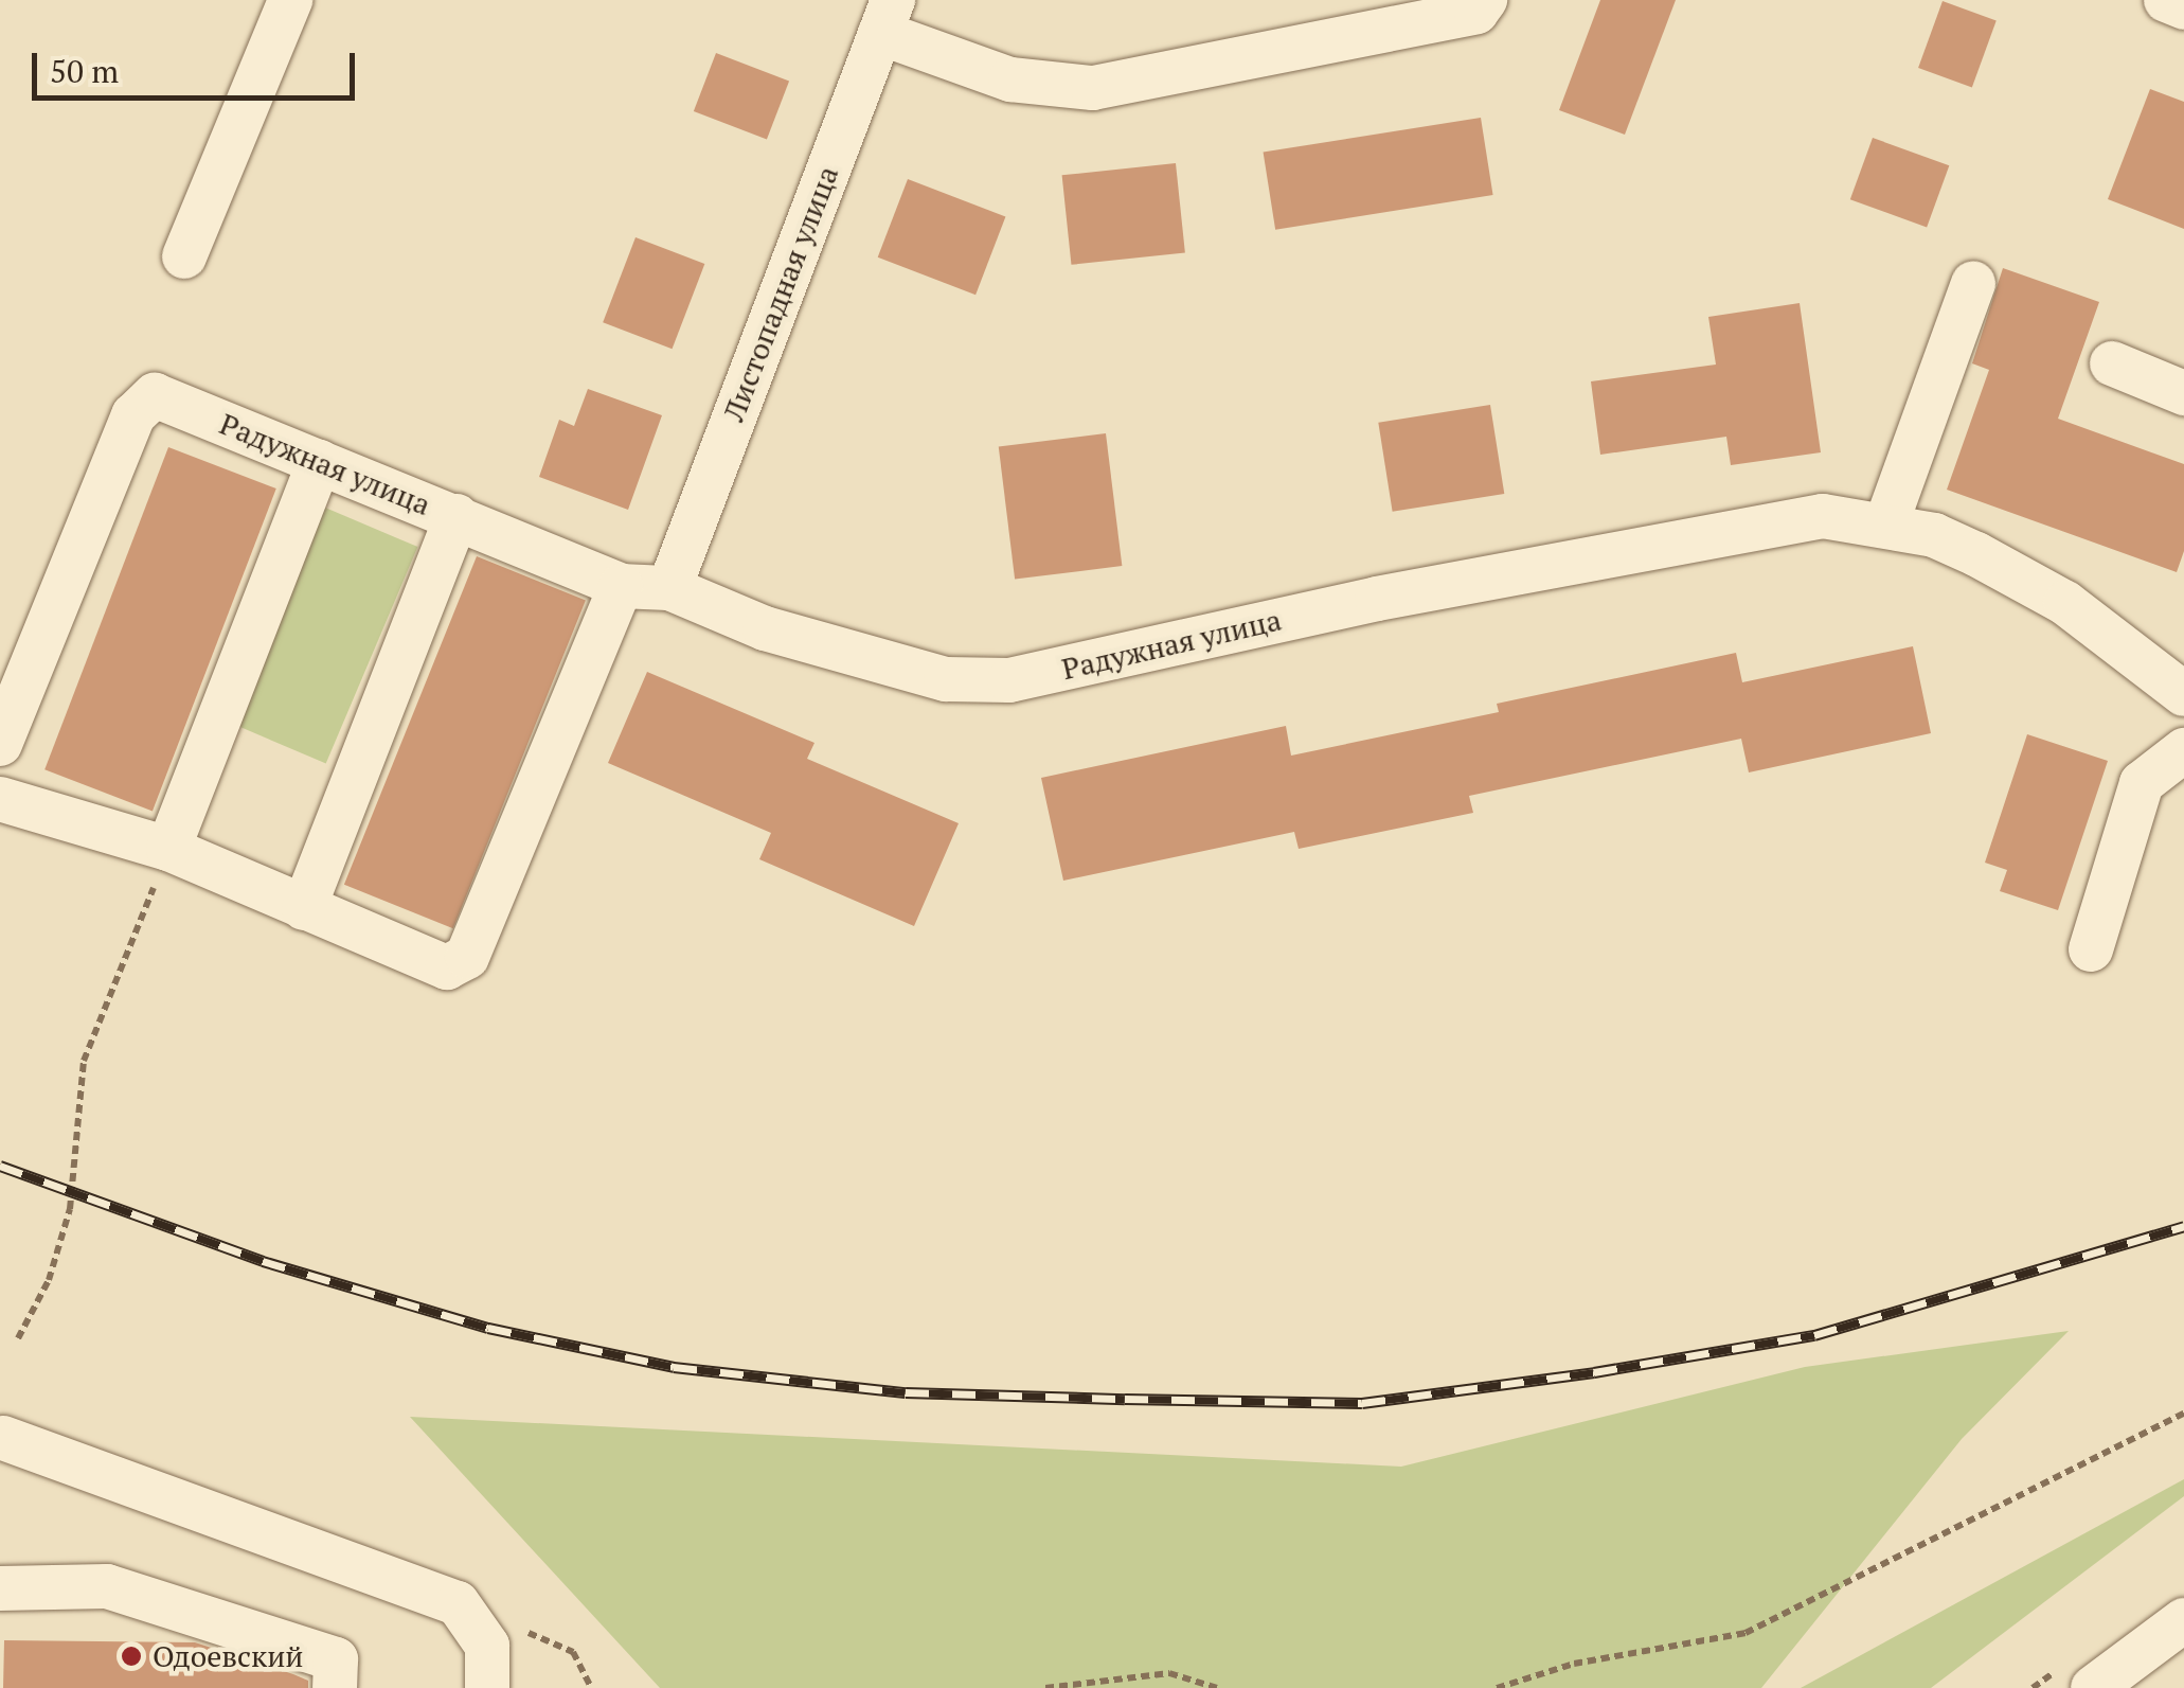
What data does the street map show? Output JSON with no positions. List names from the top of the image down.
{
  "streets": {
    "street": ["Листопадная улица", "Радужная улица"]
  },
  "crossings": [
    ["Листопадная улица", "Радужная улица"]
  ],
  "places": ["Одоевский"],
  "scale_bar": "50 m"
}
